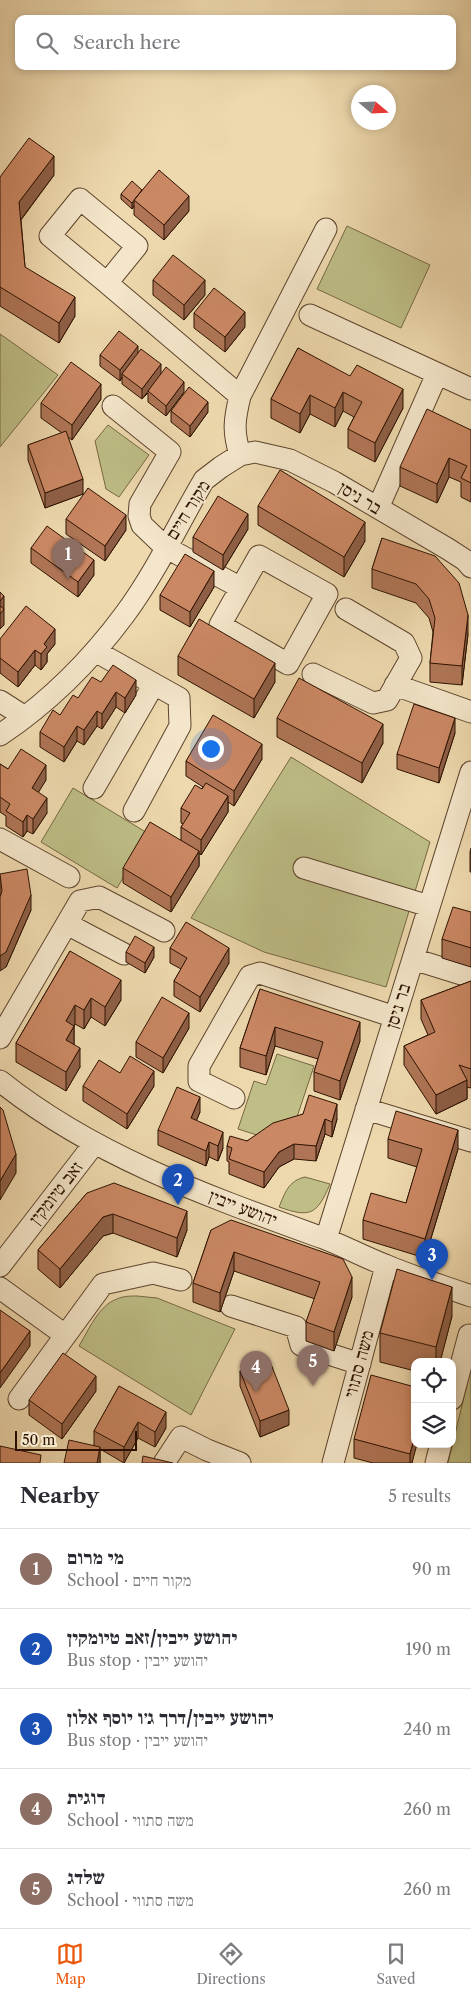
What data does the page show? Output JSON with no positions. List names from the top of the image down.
{
  "streets": {
    "street": [
      "בר ניסן",
      "מקור חיים",
      "זאב טיומקין",
      "יהושע ייבין",
      "משה סתווי"
    ]
  },
  "crossings": [
    ["בר ניסן", "מקור חיים"],
    ["בר ניסן", "יהושע ייבין"],
    ["זאב טיומקין", "יהושע ייבין"],
    ["יהושע ייבין", "משה סתווי"]
  ],
  "scale_bar": "50 m",
  "north": "right",
  "page": {
    "search": "Search here",
    "pins": [
      "1",
      "2",
      "3",
      "5",
      "4"
    ],
    "scale": "50 m",
    "heading": ["Nearby", "5 results"],
    "list": [
      {
        "mark": "1",
        "name": "מי מרום",
        "note": "School · מקור חיים",
        "value": "90 m"
      },
      {
        "mark": "2",
        "name": "יהושע ייבין/זאב טיומקין",
        "note": "Bus stop · יהושע ייבין",
        "value": "190 m"
      },
      {
        "mark": "3",
        "name": "יהושע ייבין/דרך ג׳ו יוסף אלון",
        "note": "Bus stop · יהושע ייבין",
        "value": "240 m"
      },
      {
        "mark": "4",
        "name": "דוגית",
        "note": "School · משה סתווי",
        "value": "260 m"
      },
      {
        "mark": "5",
        "name": "שלדג",
        "note": "School · משה סתווי",
        "value": "260 m"
      }
    ],
    "nav": ["Map", "Directions", "Saved"]
  }
}
